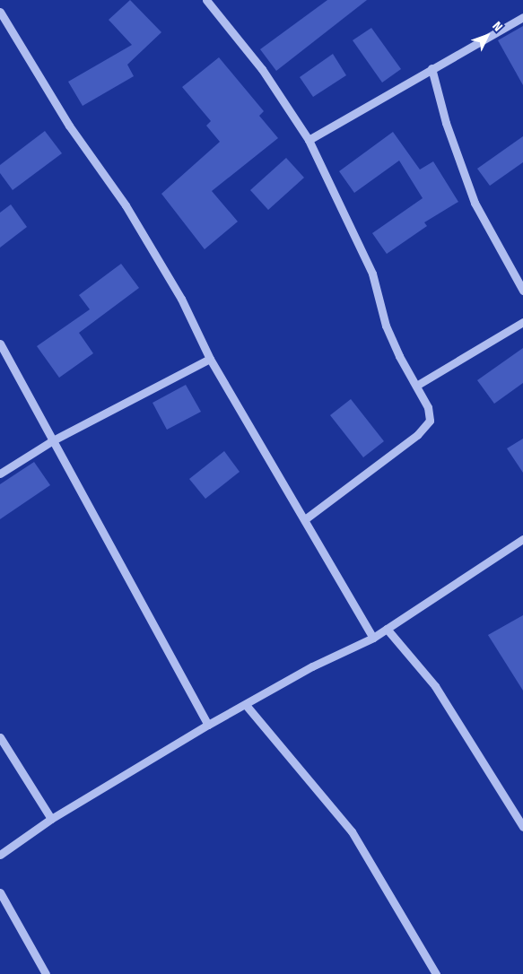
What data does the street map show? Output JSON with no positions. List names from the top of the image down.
{
  "north": "top right"
}
